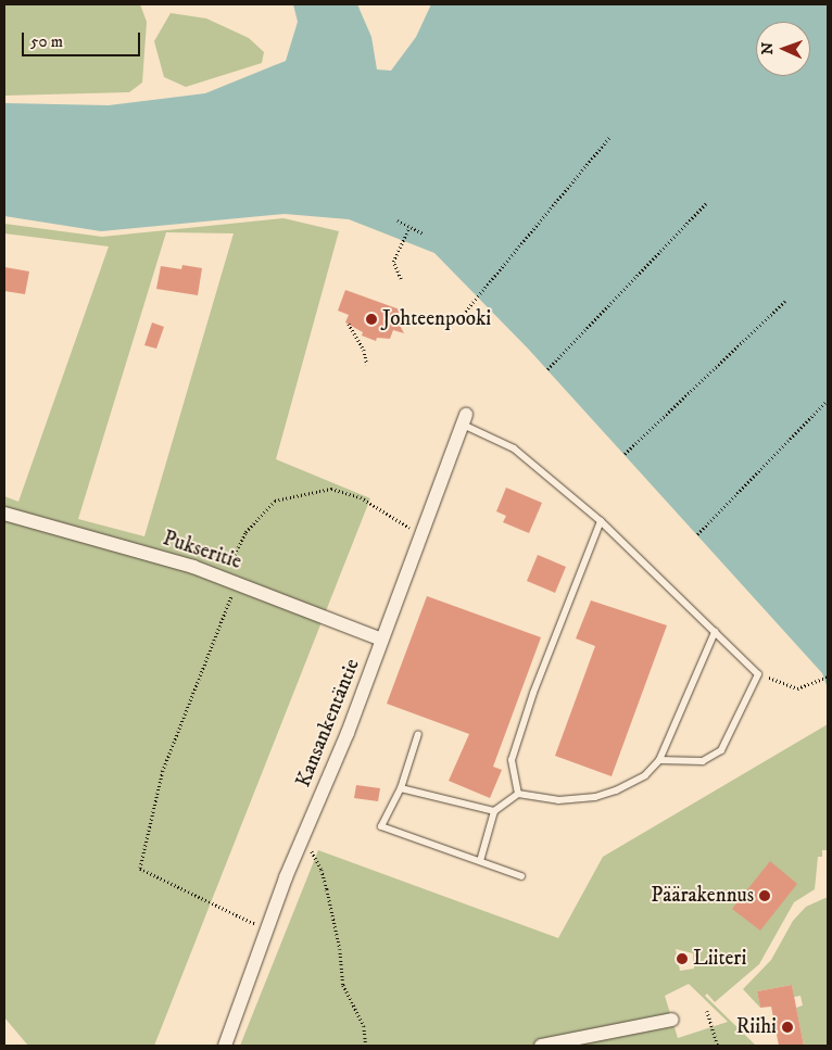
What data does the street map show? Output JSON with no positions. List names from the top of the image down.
{
  "streets": {
    "street": ["Pukseritie", "Kansankentäntie"]
  },
  "crossings": [
    ["Pukseritie", "Kansankentäntie"]
  ],
  "places": [
    "Johteenpooki",
    "Päärakennus",
    "Liiteri",
    "Riihi"
  ],
  "scale_bar": "50 m",
  "north": "left"
}
